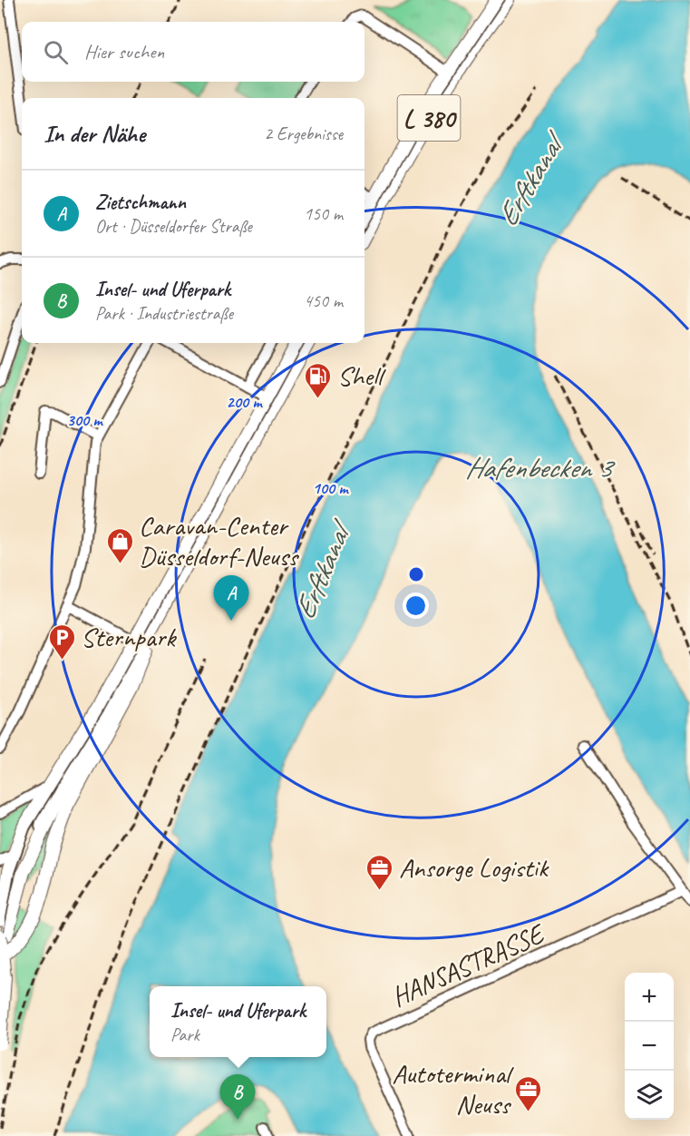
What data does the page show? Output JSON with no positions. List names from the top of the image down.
{
  "streets": {
    "main road": ["L 380"],
    "street": ["HANSASTRASSE"]
  },
  "water": ["Erftkanal", "Hafenbecken 3"],
  "places": {
    "fuel station": ["Shell"],
    "shop": ["Caravan-Center Düsseldorf-Neuss"],
    "parking": ["Sternpark"],
    "office": ["Ansorge Logistik", "Autoterminal Neuss"]
  },
  "page": {
    "search": "Hier suchen",
    "heading": ["In der Nähe", "2 Ergebnisse"],
    "list": [
      {
        "mark": "A",
        "name": "Zietschmann",
        "note": "Ort · Düsseldorfer Straße",
        "value": "150 m"
      },
      {
        "mark": "B",
        "name": "Insel- und Uferpark",
        "note": "Park · Industriestraße",
        "value": "450 m"
      }
    ],
    "pins": ["A", "B"],
    "map_buttons": ["+", "−"],
    "popup": ["Insel- und Uferpark", "Park"]
  },
  "rings": ["200 m", "300 m", "100 m"]
}
